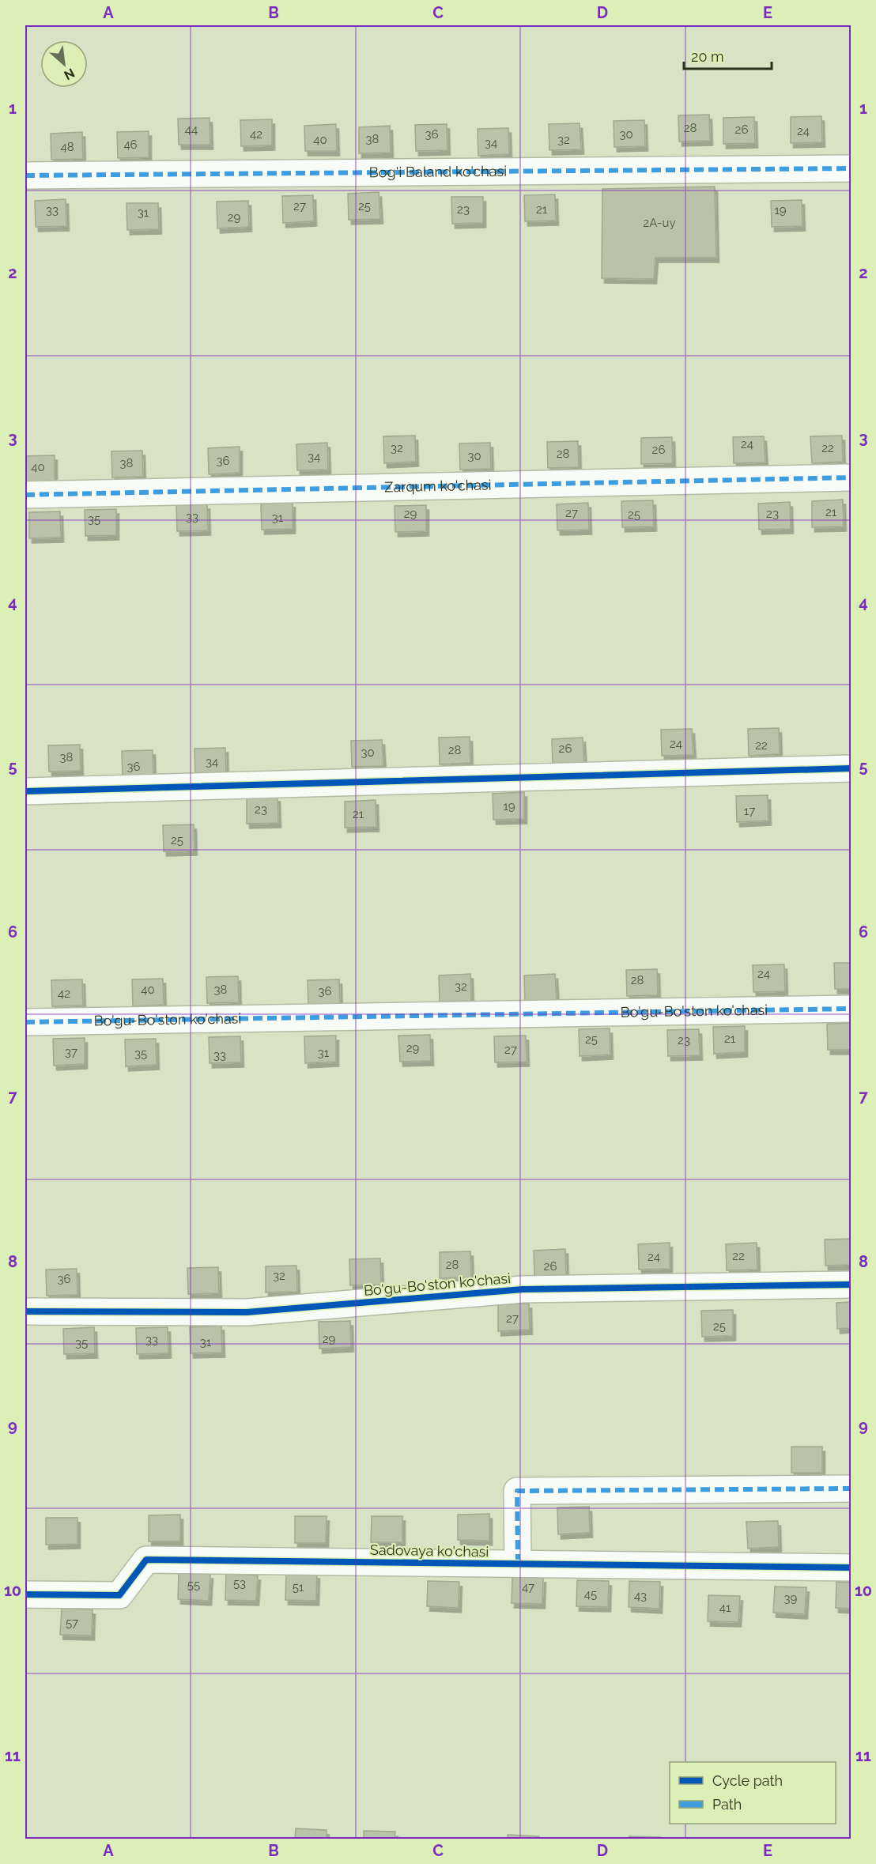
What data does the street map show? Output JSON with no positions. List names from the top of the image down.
{
  "streets": {
    "street": [
      "Bog'i Baland ko'chasi",
      "Zarqum ko'chasi",
      "Bo'gu-Bo'ston ko'chasi",
      "Sadovaya ko'chasi"
    ]
  },
  "house_numbers": [
    "28",
    "44",
    "26",
    "24",
    "42",
    "36",
    "30",
    "38",
    "40",
    "32",
    "34",
    "46",
    "48",
    "27",
    "25",
    "23",
    "21",
    "33",
    "19",
    "31",
    "29",
    "2A-uy",
    "24",
    "32",
    "22",
    "26",
    "28",
    "30",
    "34",
    "36",
    "38",
    "40",
    "21",
    "27",
    "29",
    "23",
    "25",
    "33",
    "31",
    "35",
    "24",
    "22",
    "26",
    "28",
    "30",
    "38",
    "34",
    "36",
    "19",
    "23",
    "17",
    "21",
    "25",
    "24",
    "28",
    "32",
    "40",
    "38",
    "36",
    "42",
    "21",
    "25",
    "23",
    "29",
    "27",
    "37",
    "31",
    "35",
    "33",
    "22",
    "24",
    "28",
    "26",
    "32",
    "36",
    "27",
    "25",
    "29",
    "33",
    "31",
    "35",
    "53",
    "55",
    "51",
    "47",
    "45",
    "43",
    "39",
    "41",
    "57"
  ],
  "legend": ["Cycle path", "Path"],
  "scale_bar": "20 m",
  "north": "bottom right",
  "grid": {
    "columns": [
      "A",
      "B",
      "C",
      "D",
      "E"
    ],
    "rows": [
      "1",
      "2",
      "3",
      "4",
      "5",
      "6",
      "7",
      "8",
      "9",
      "10",
      "11"
    ]
  }
}
